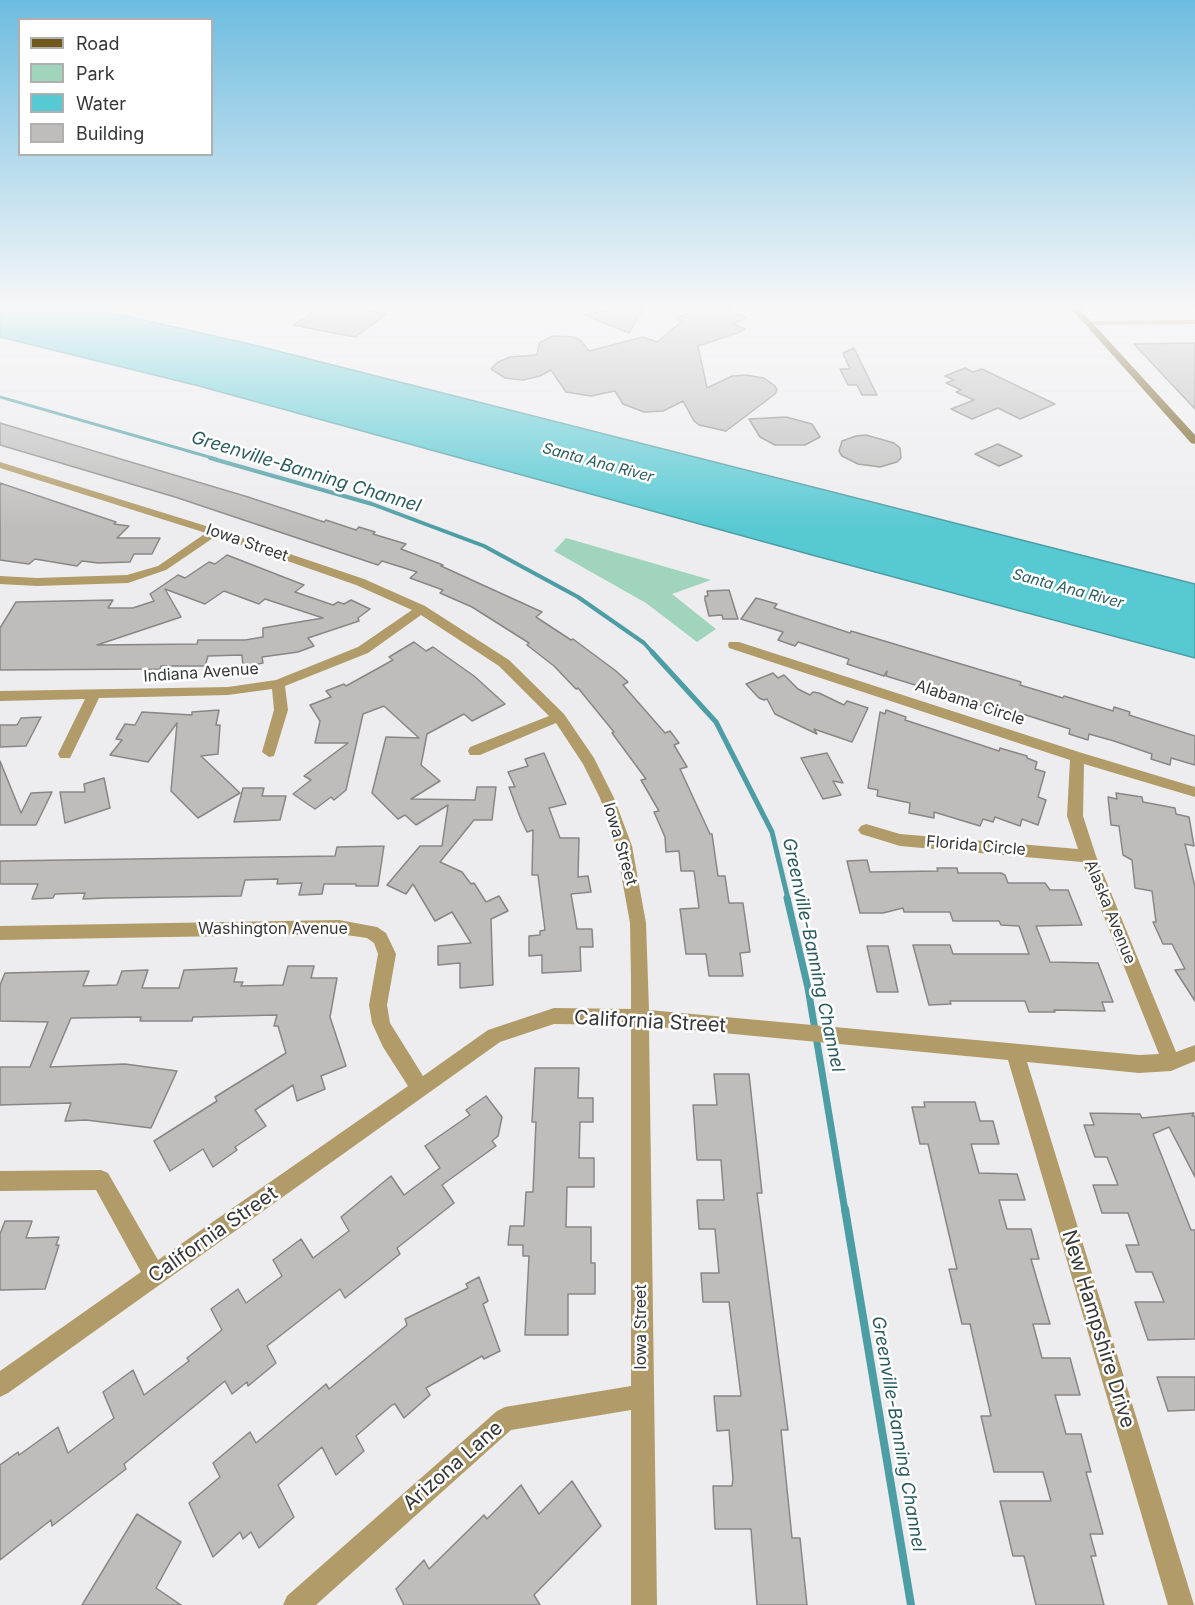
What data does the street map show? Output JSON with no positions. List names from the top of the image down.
{
  "streets": {
    "street": [
      "Iowa Street",
      "Indiana Avenue",
      "Alabama Circle",
      "Florida Circle",
      "Alaska Avenue",
      "Washington Avenue",
      "California Street",
      "New Hampshire Drive",
      "Arizona Lane"
    ]
  },
  "crossings": [
    ["Iowa Street", "Indiana Avenue"],
    ["Iowa Street", "California Street"],
    ["Iowa Street", "Arizona Lane"],
    ["Alabama Circle", "Alaska Avenue"],
    ["Florida Circle", "Alaska Avenue"],
    ["Alaska Avenue", "California Street"],
    ["Washington Avenue", "California Street"],
    ["California Street", "New Hampshire Drive"]
  ],
  "water": ["Santa Ana River", "Greenville-Banning Channel"],
  "legend": [
    "Road",
    "Park",
    "Water",
    "Building"
  ]
}
